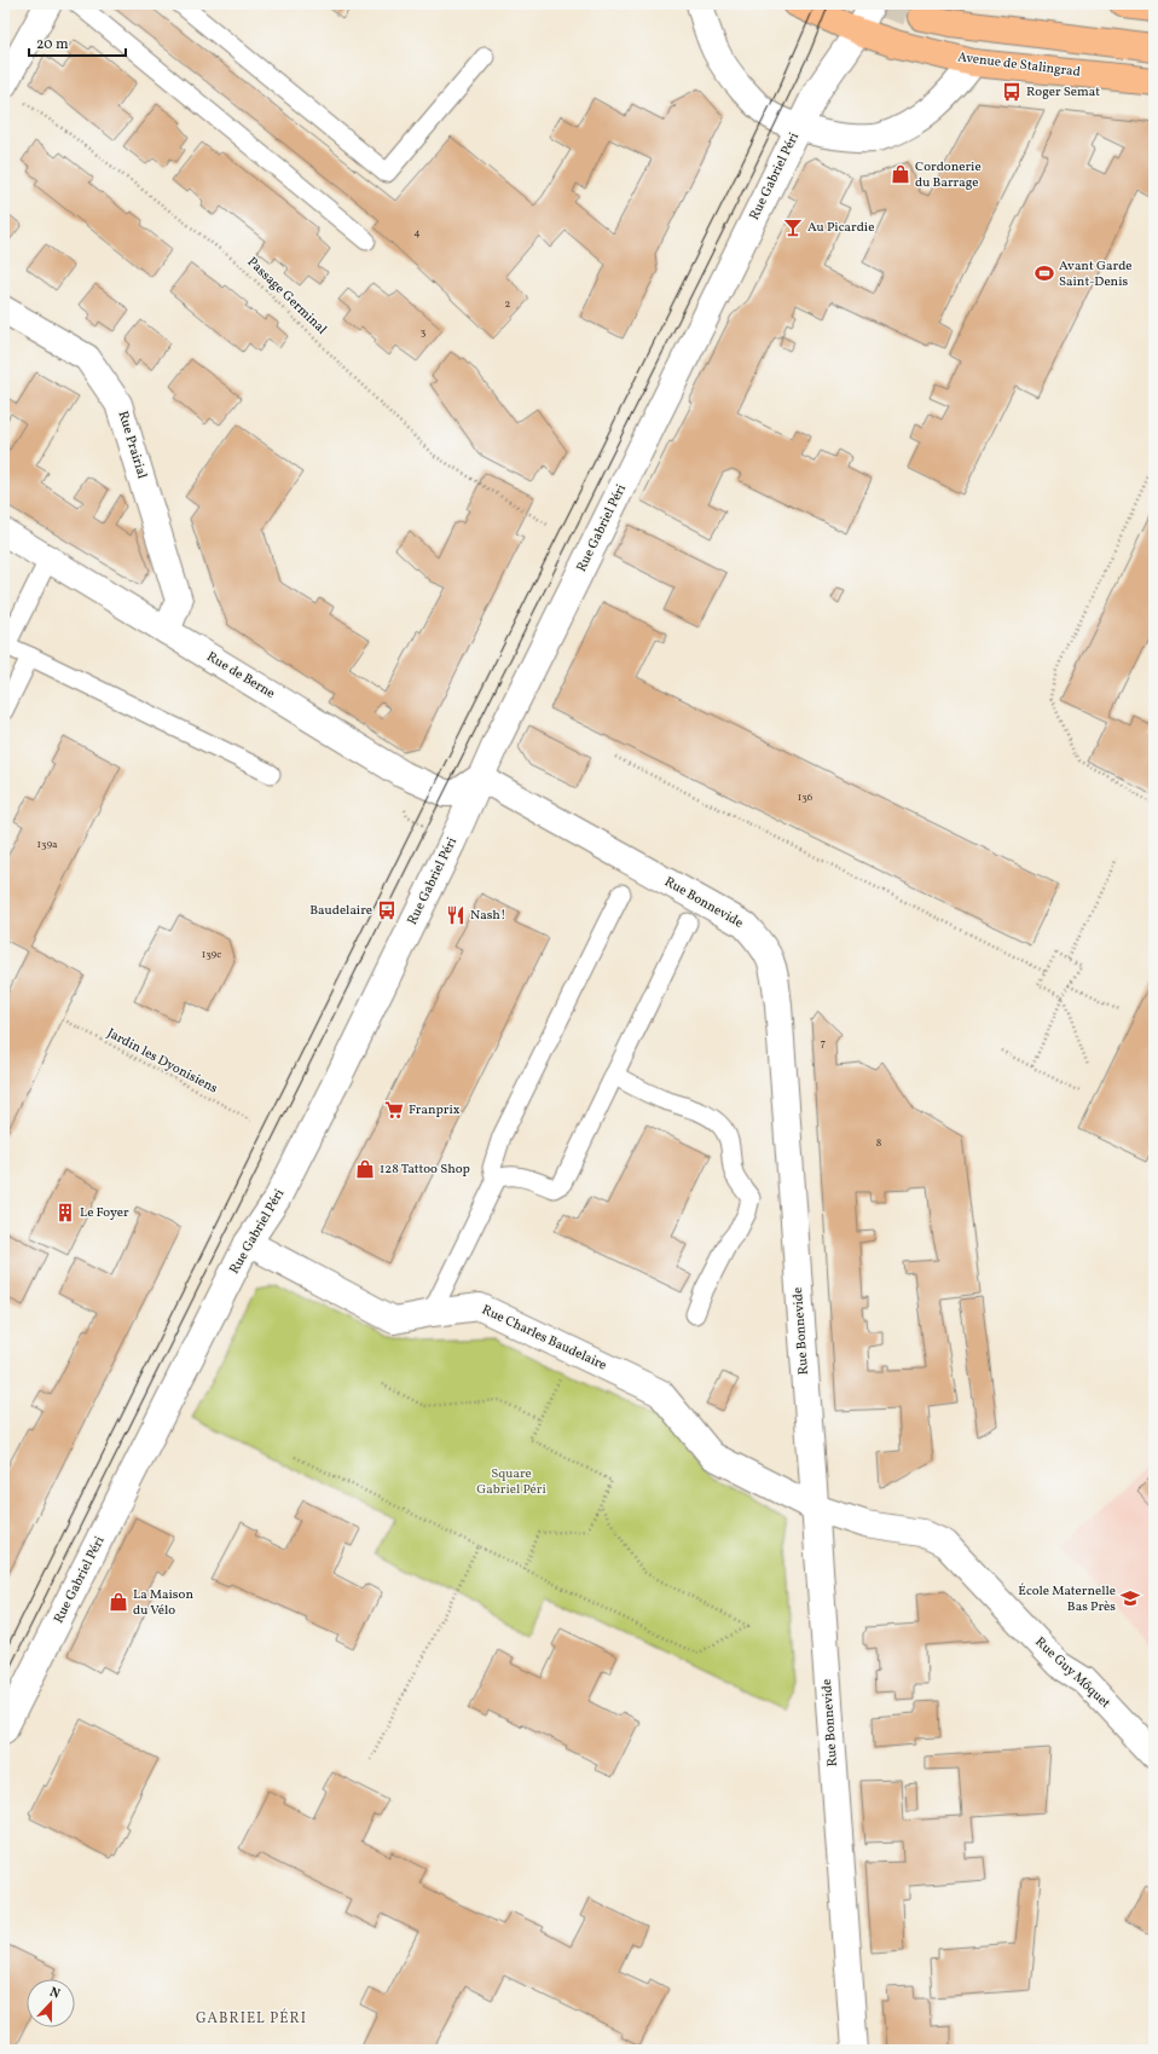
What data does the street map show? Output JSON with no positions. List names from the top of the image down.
{
  "streets": {
    "main road": ["Avenue de Stalingrad"],
    "street": [
      "Rue Gabriel Péri",
      "Rue Prairial",
      "Rue de Berne",
      "Rue Bonnevide",
      "Rue Charles Baudelaire",
      "Rue Guy Môquet"
    ],
    "path": ["Passage Germinal", "Jardin les Dyonisiens"]
  },
  "crossings": [
    ["Avenue de Stalingrad", "Rue Gabriel Péri"],
    ["Rue Gabriel Péri", "Rue de Berne"],
    ["Rue Gabriel Péri", "Rue Bonnevide"],
    ["Rue Gabriel Péri", "Rue Charles Baudelaire"],
    ["Rue Prairial", "Rue de Berne"],
    ["Rue de Berne", "Rue Bonnevide"],
    ["Rue Bonnevide", "Rue Charles Baudelaire"],
    ["Rue Bonnevide", "Rue Guy Môquet"],
    ["Rue Charles Baudelaire", "Rue Guy Môquet"]
  ],
  "districts": ["GABRIEL PÉRI"],
  "parks": ["Square Gabriel Péri"],
  "places": {
    "bus stop": ["Roger Semat", "Baudelaire"],
    "shop": ["Cordonerie du Barrage", "128 Tattoo Shop", "La Maison du Vélo"],
    "bar": ["Au Picardie"],
    "sports": ["Avant Garde Saint-Denis"],
    "restaurant": ["Nash!"],
    "supermarket": ["Franprix"],
    "building": ["Le Foyer"],
    "school or university": ["École Maternelle Bas Près"]
  },
  "house_numbers": [
    "4",
    "2",
    "3",
    "136",
    "139a",
    "139c",
    "7",
    "8"
  ],
  "scale_bar": "20 m",
  "north": "top"
}
